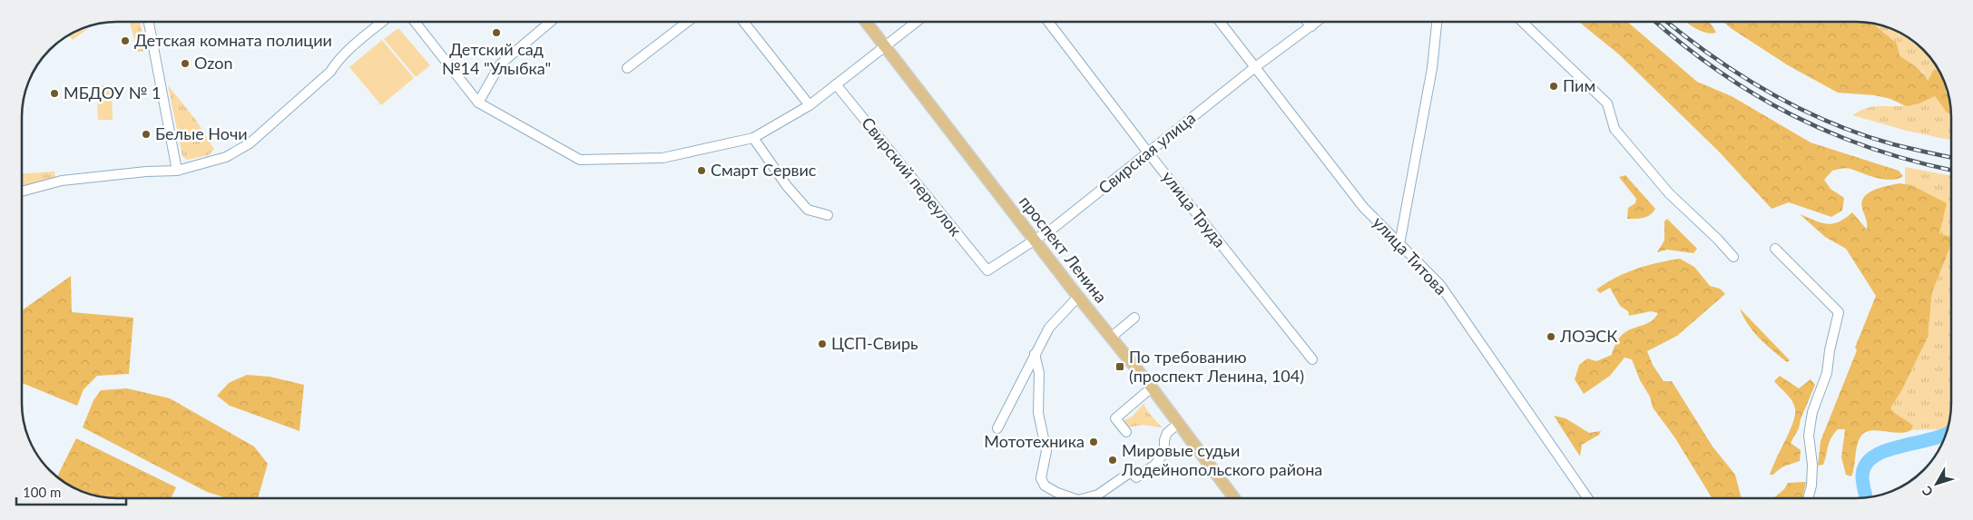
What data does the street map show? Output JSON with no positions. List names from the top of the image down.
{
  "streets": {
    "main road": ["проспект Ленина"],
    "street": [
      "Свирская улица",
      "Свирский переулок",
      "улица Труда",
      "улица Титова"
    ]
  },
  "crossings": [
    ["Свирская улица", "Свирский переулок"],
    ["Свирская улица", "улица Труда"],
    ["Свирская улица", "проспект Ленина"],
    ["Свирская улица", "улица Титова"]
  ],
  "places": {
    "other": [
      "Детский сад №14 \"Улыбка\"",
      "Детская комната полиции",
      "Ozon",
      "Пим",
      "МБДОУ № 1",
      "Белые Ночи",
      "Смарт Сервис",
      "ЛОЭСК",
      "ЦСП-Свирь",
      "Мототехника",
      "Мировые судьи Лодейнопольского района"
    ],
    "transit": ["По требованию (проспект Ленина, 104)"]
  },
  "scale_bar": "100 m",
  "north": "bottom left"
}
